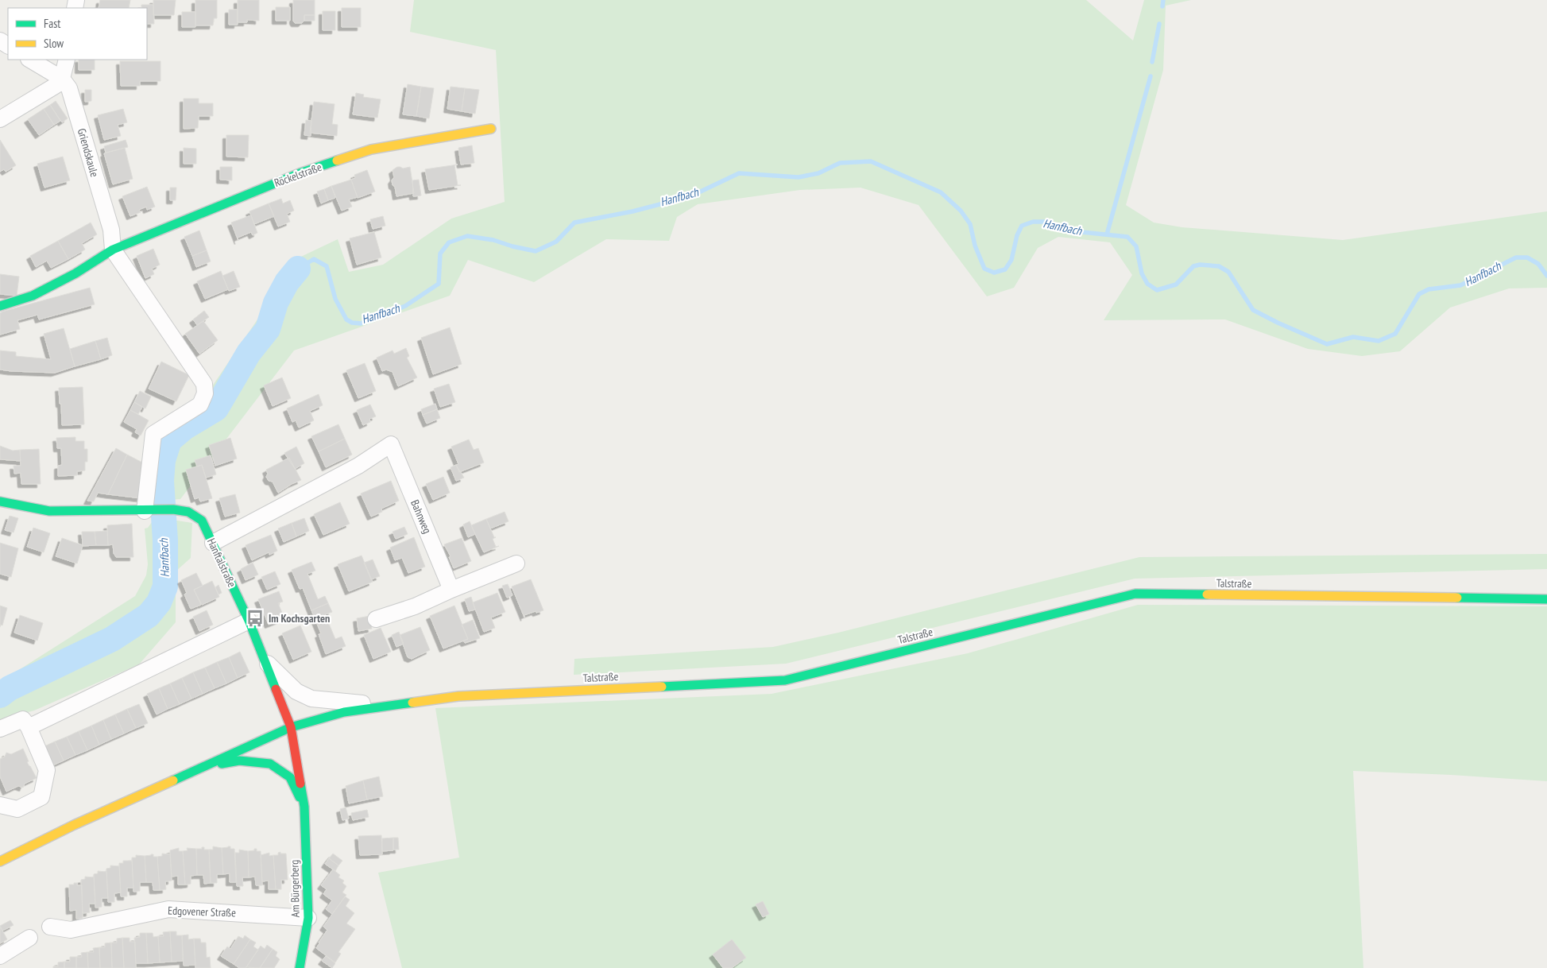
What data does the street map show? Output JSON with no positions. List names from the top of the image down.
{
  "streets": {
    "main road": [
      "Röckelstraße",
      "Hanftalstraße",
      "Talstraße",
      "Am Bürgerberg"
    ],
    "street": ["Griendskaule", "Bahnweg", "Edgovener Straße"]
  },
  "crossings": [
    ["Griendskaule", "Röckelstraße"],
    ["Bahnweg", "Hanftalstraße"],
    ["Hanftalstraße", "Talstraße"],
    ["Hanftalstraße", "Am Bürgerberg"],
    ["Talstraße", "Am Bürgerberg"],
    ["Am Bürgerberg", "Edgovener Straße"]
  ],
  "water": ["Hanfbach"],
  "places": {
    "bus stop": ["Im Kochsgarten"]
  },
  "legend": ["Fast", "Slow"]
}
